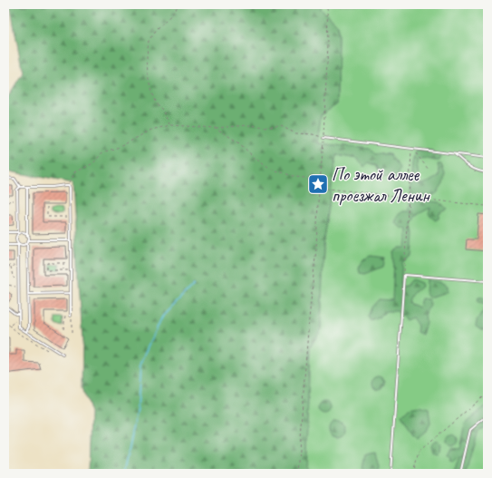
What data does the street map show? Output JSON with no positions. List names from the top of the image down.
{
  "places": {
    "place": ["По этой аллее проезжал Ленин"]
  }
}
